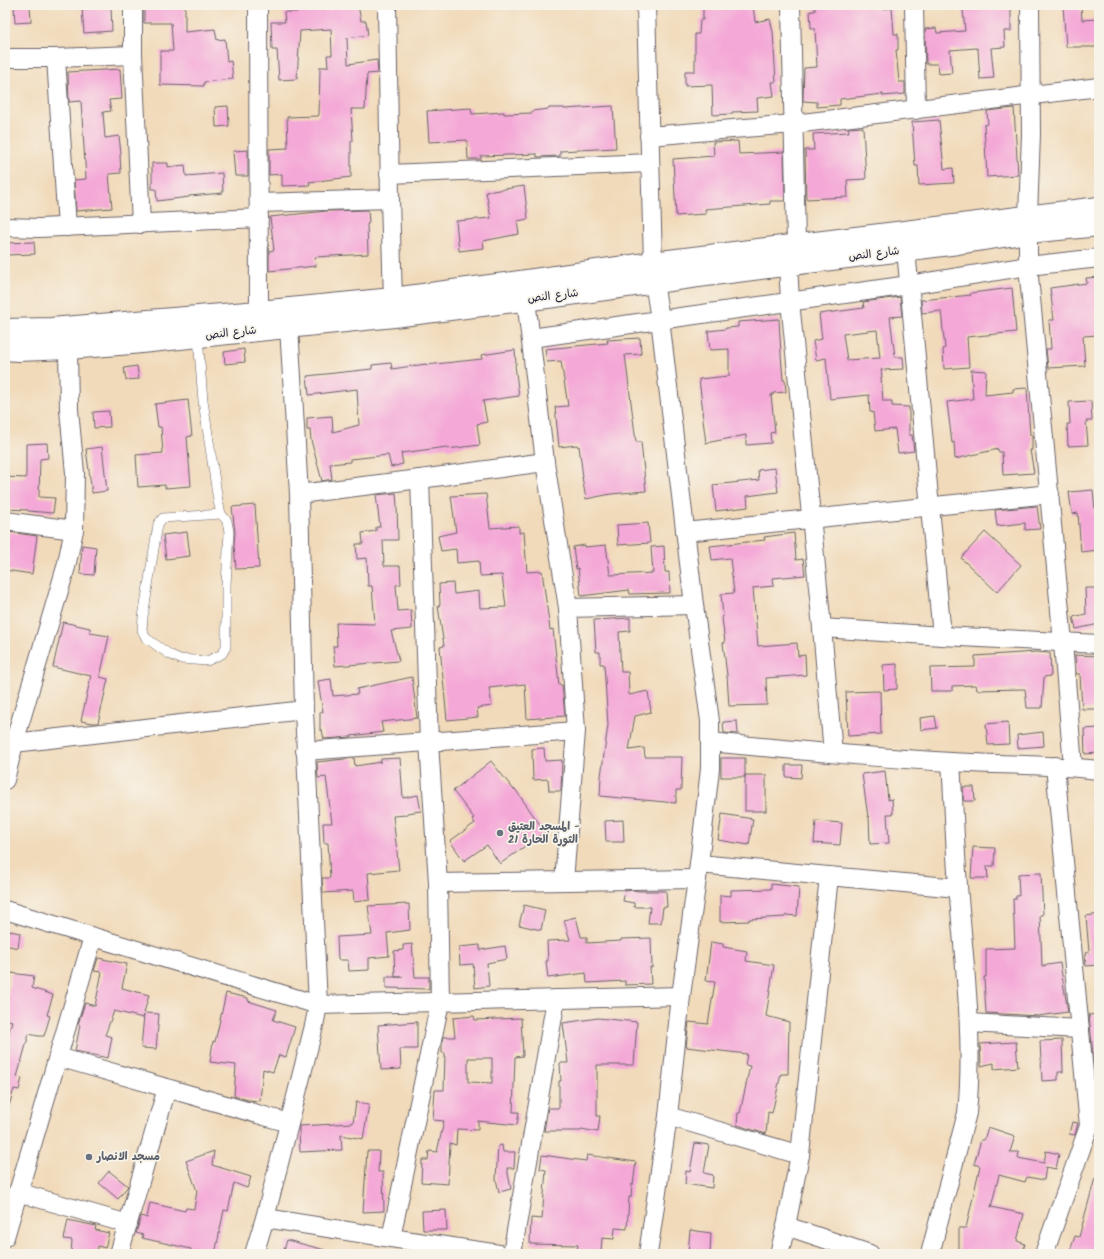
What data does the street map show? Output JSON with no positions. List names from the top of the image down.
{
  "streets": {
    "main road": ["شارع النص"]
  },
  "places": ["المسجد العتيق - الثورة الحارة 21", "مسجد الانصار"]
}
